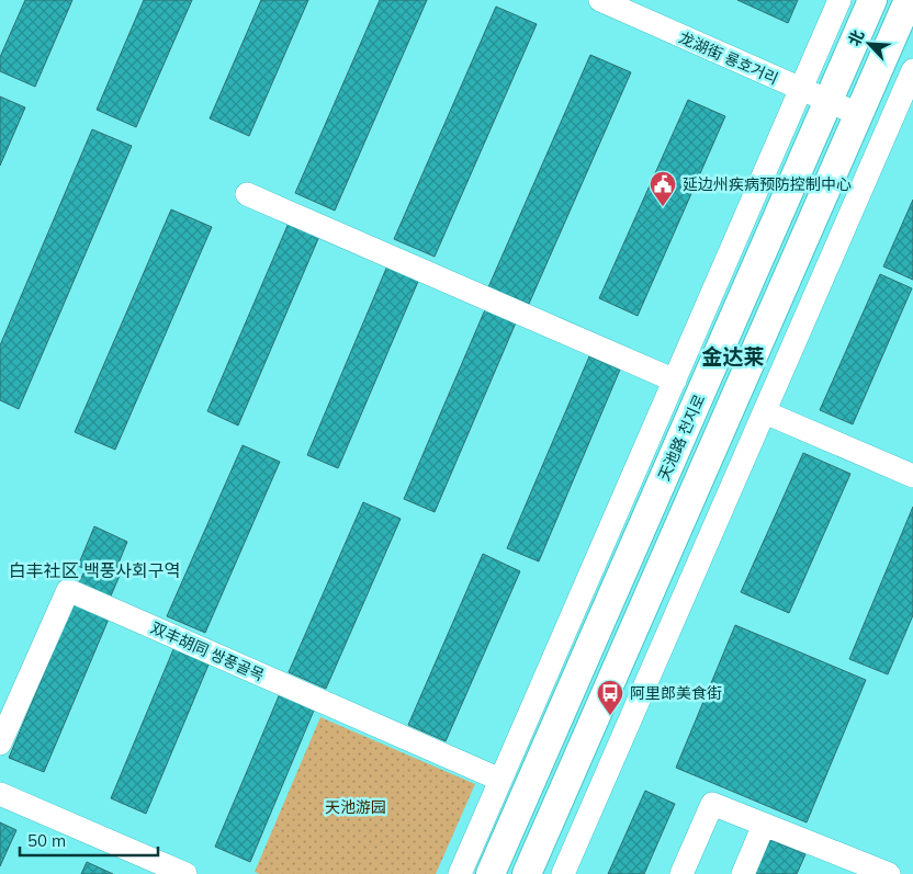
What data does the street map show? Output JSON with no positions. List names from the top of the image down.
{
  "streets": {
    "main road": ["天池路 천지로"],
    "street": ["龙湖街 룡호거리", "双丰胡同 쌍풍골목"]
  },
  "crossings": [
    ["龙湖街 룡호거리", "天池路 천지로"],
    ["天池路 천지로", "双丰胡同 쌍풍골목"]
  ],
  "districts": ["金达莱", "白丰社区 백풍사회구역"],
  "parks": ["天池游园"],
  "places": {
    "public building": ["延边州疾病预防控制中心"],
    "bus stop": ["阿里郎美食街"]
  },
  "scale_bar": "50 m",
  "north": "top left"
}
